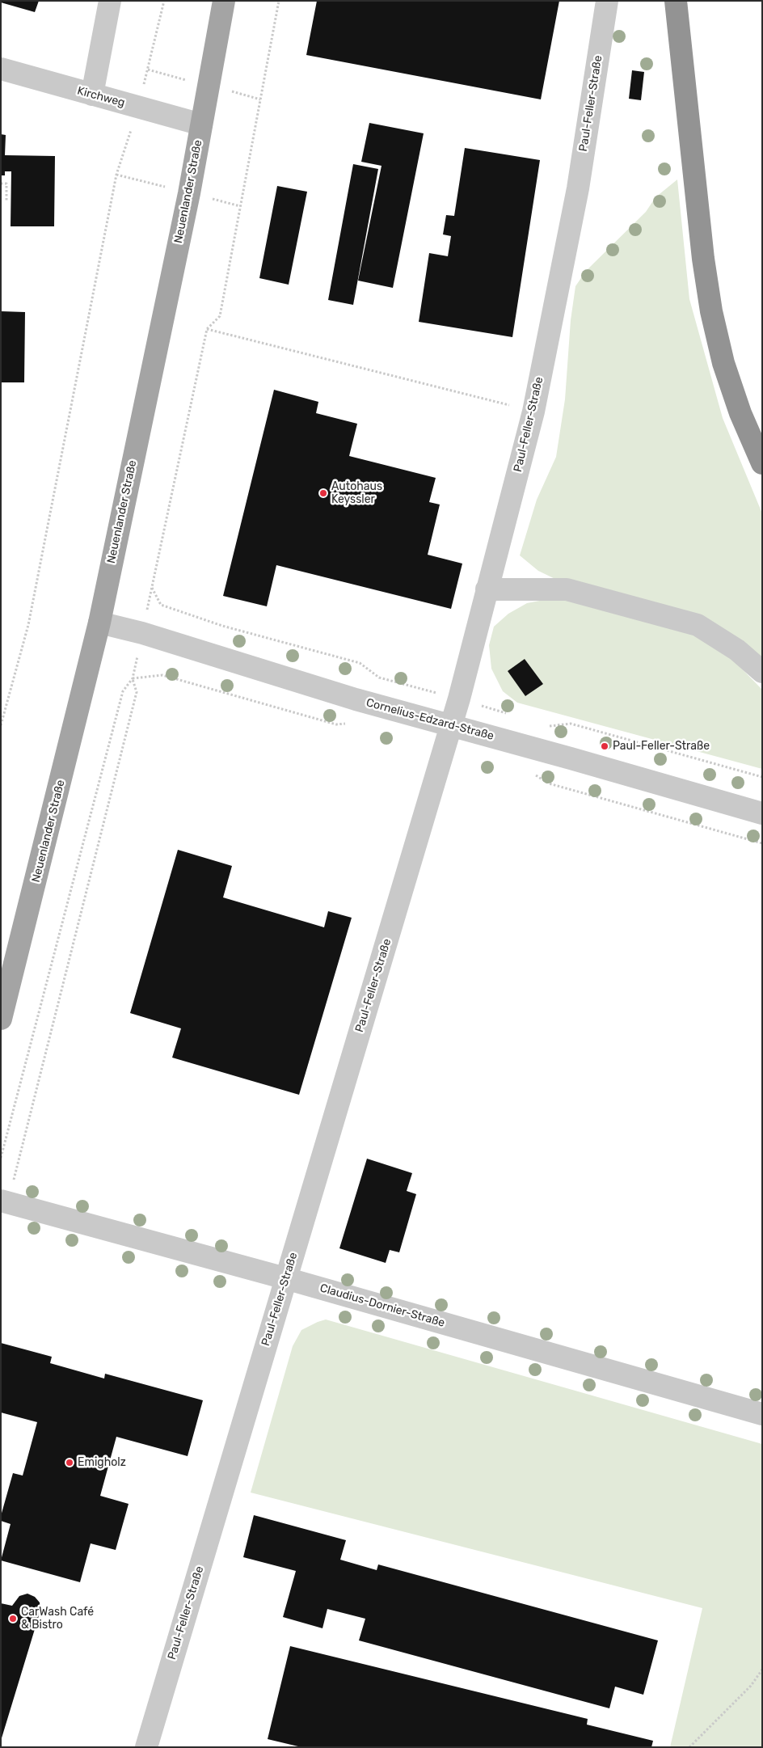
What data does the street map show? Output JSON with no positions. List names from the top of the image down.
{
  "streets": {
    "main road": ["Neuenlander Straße"],
    "street": [
      "Kirchweg",
      "Paul-Feller-Straße",
      "Cornelius-Edzard-Straße",
      "Claudius-Dornier-Straße"
    ]
  },
  "crossings": [
    ["Kirchweg", "Neuenlander Straße"],
    ["Paul-Feller-Straße", "Cornelius-Edzard-Straße"],
    ["Paul-Feller-Straße", "Claudius-Dornier-Straße"],
    ["Neuenlander Straße", "Cornelius-Edzard-Straße"]
  ],
  "places": [
    "Autohaus Keyssler",
    "Paul-Feller-Straße",
    "Emigholz",
    "CarWash Café & Bistro"
  ]
}
